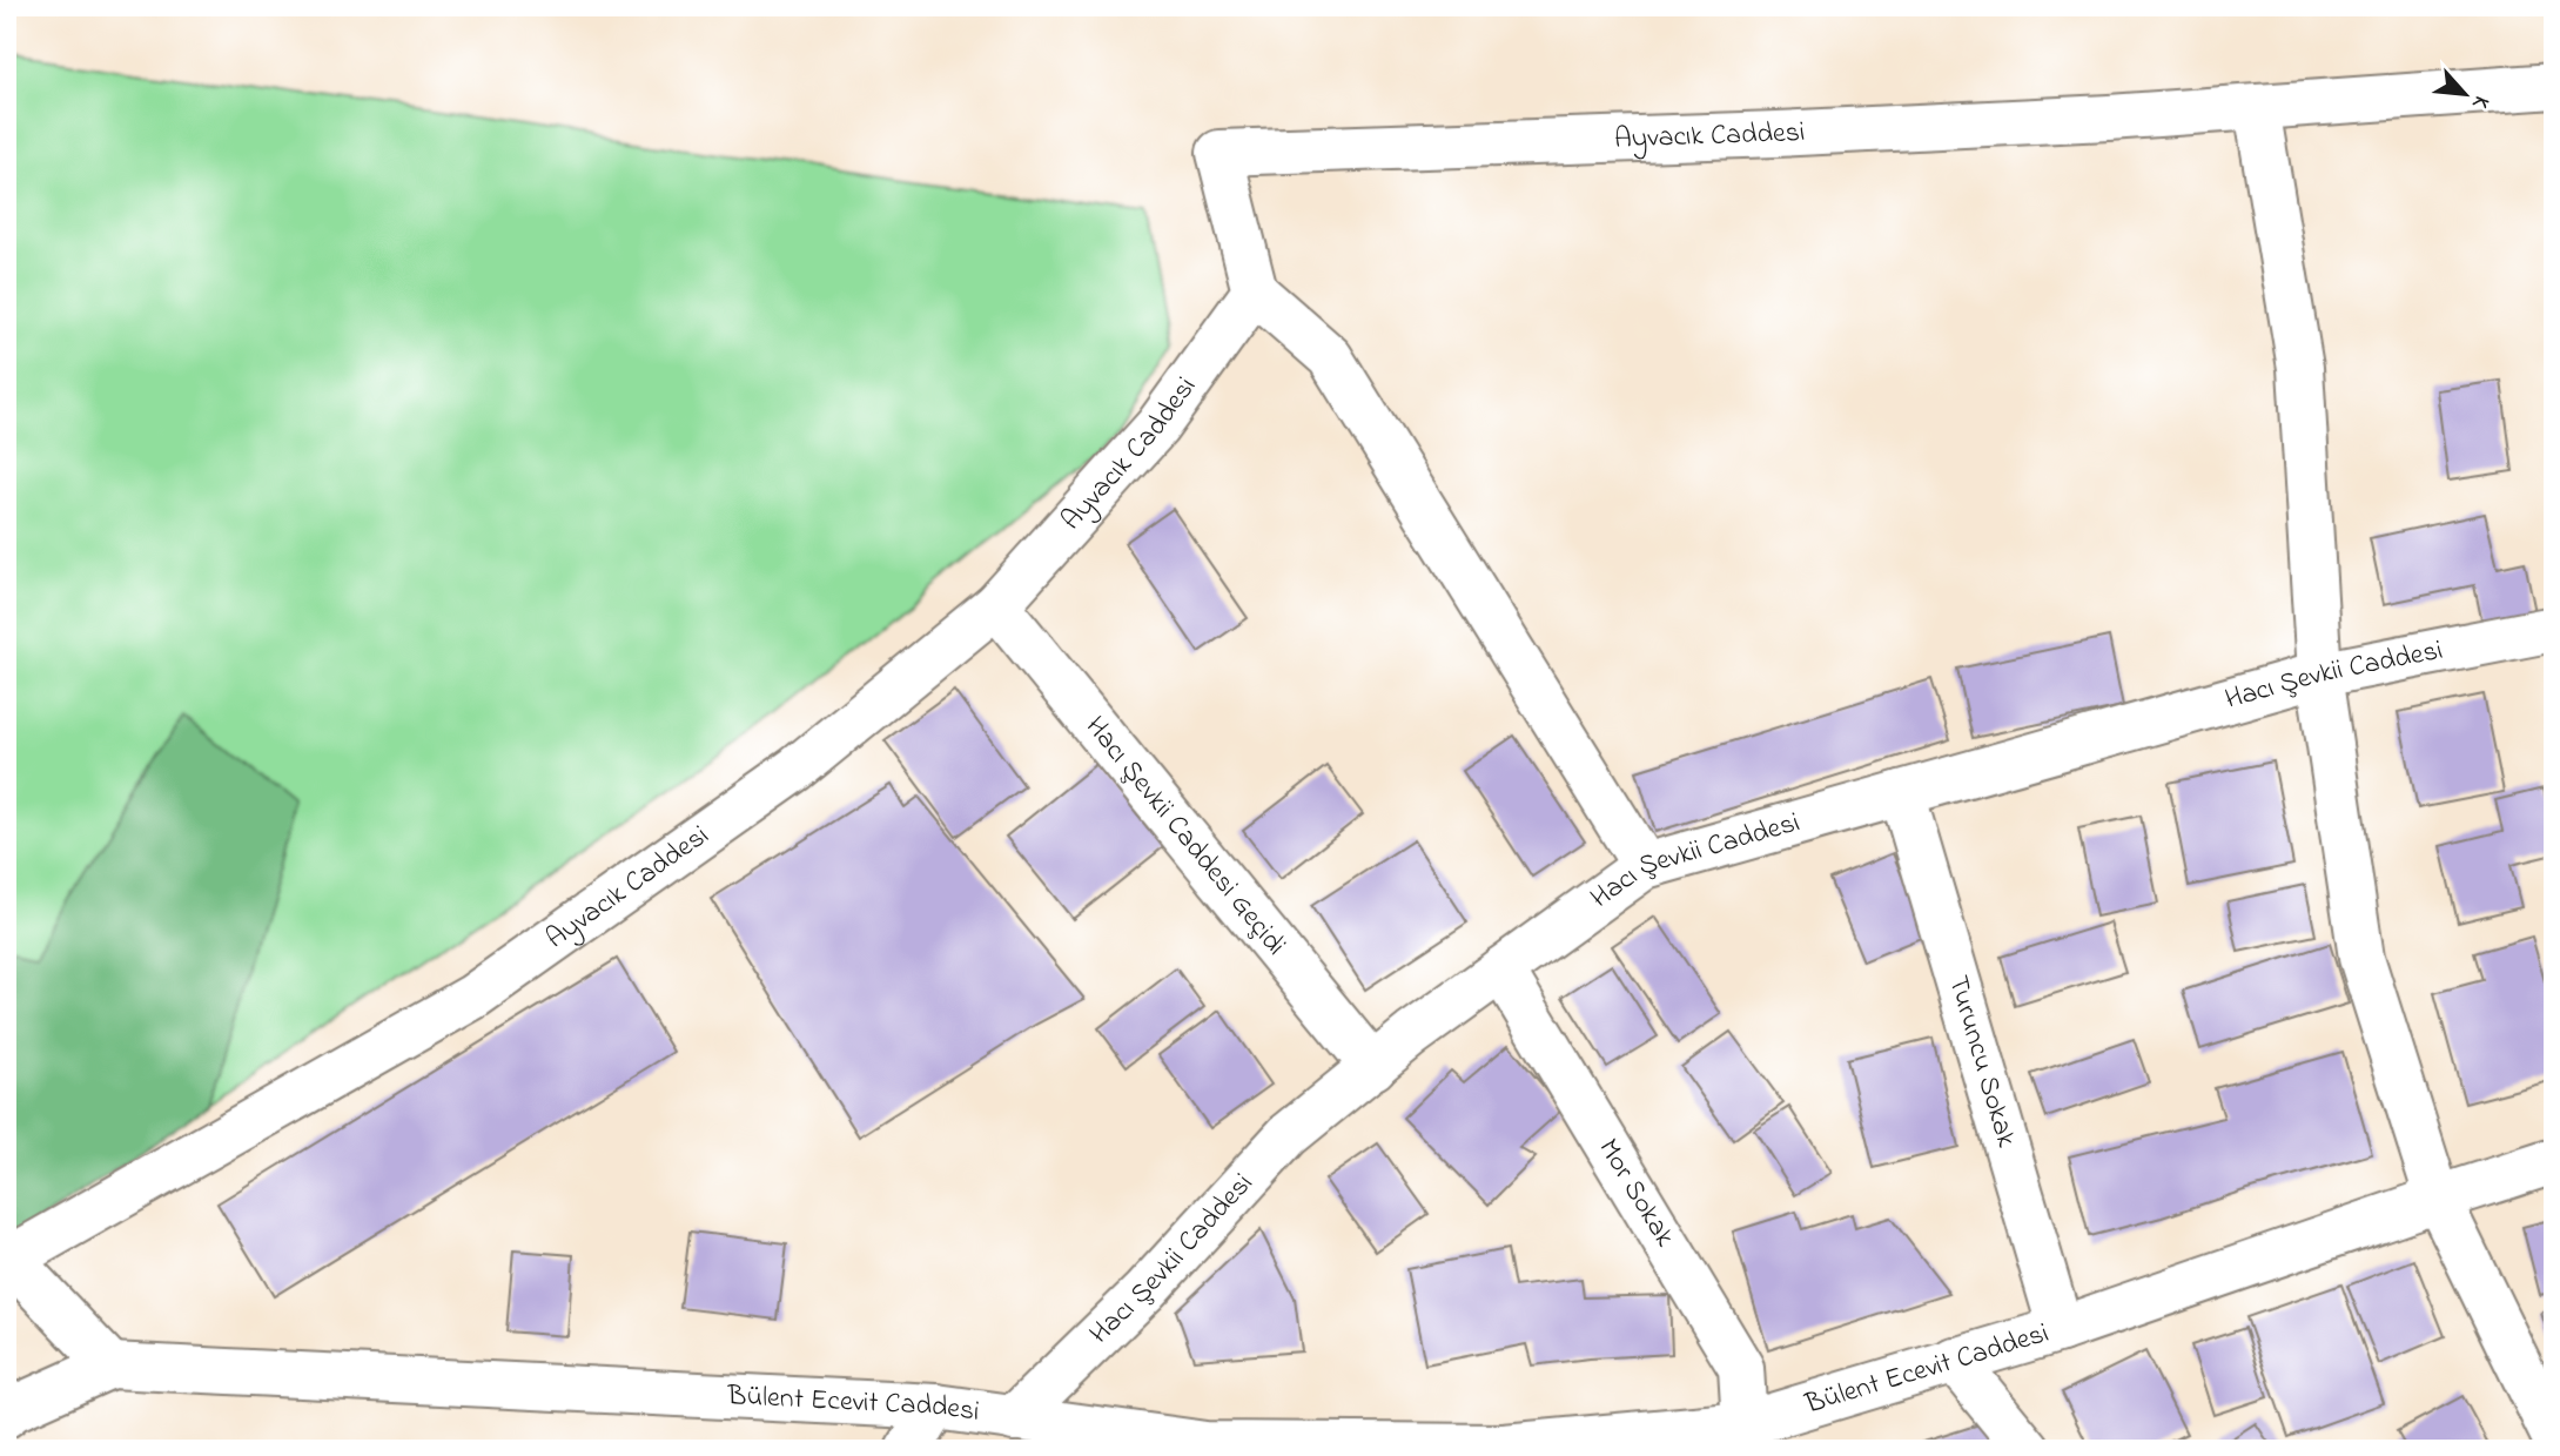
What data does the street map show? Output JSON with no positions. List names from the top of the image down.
{
  "streets": {
    "street": [
      "Ayvacık Caddesi",
      "Hacı Şevkii Caddesi",
      "Hacı Şevkii Caddesi Geçidi",
      "Turuncu Sokak",
      "Mor Sokak",
      "Bülent Ecevit Caddesi"
    ]
  },
  "crossings": [
    ["Ayvacık Caddesi", "Hacı Şevkii Caddesi Geçidi"],
    ["Hacı Şevkii Caddesi", "Hacı Şevkii Caddesi Geçidi"],
    ["Hacı Şevkii Caddesi", "Turuncu Sokak"],
    ["Hacı Şevkii Caddesi", "Mor Sokak"],
    ["Hacı Şevkii Caddesi", "Bülent Ecevit Caddesi"],
    ["Turuncu Sokak", "Bülent Ecevit Caddesi"],
    ["Mor Sokak", "Bülent Ecevit Caddesi"]
  ],
  "north": "bottom right"
}
